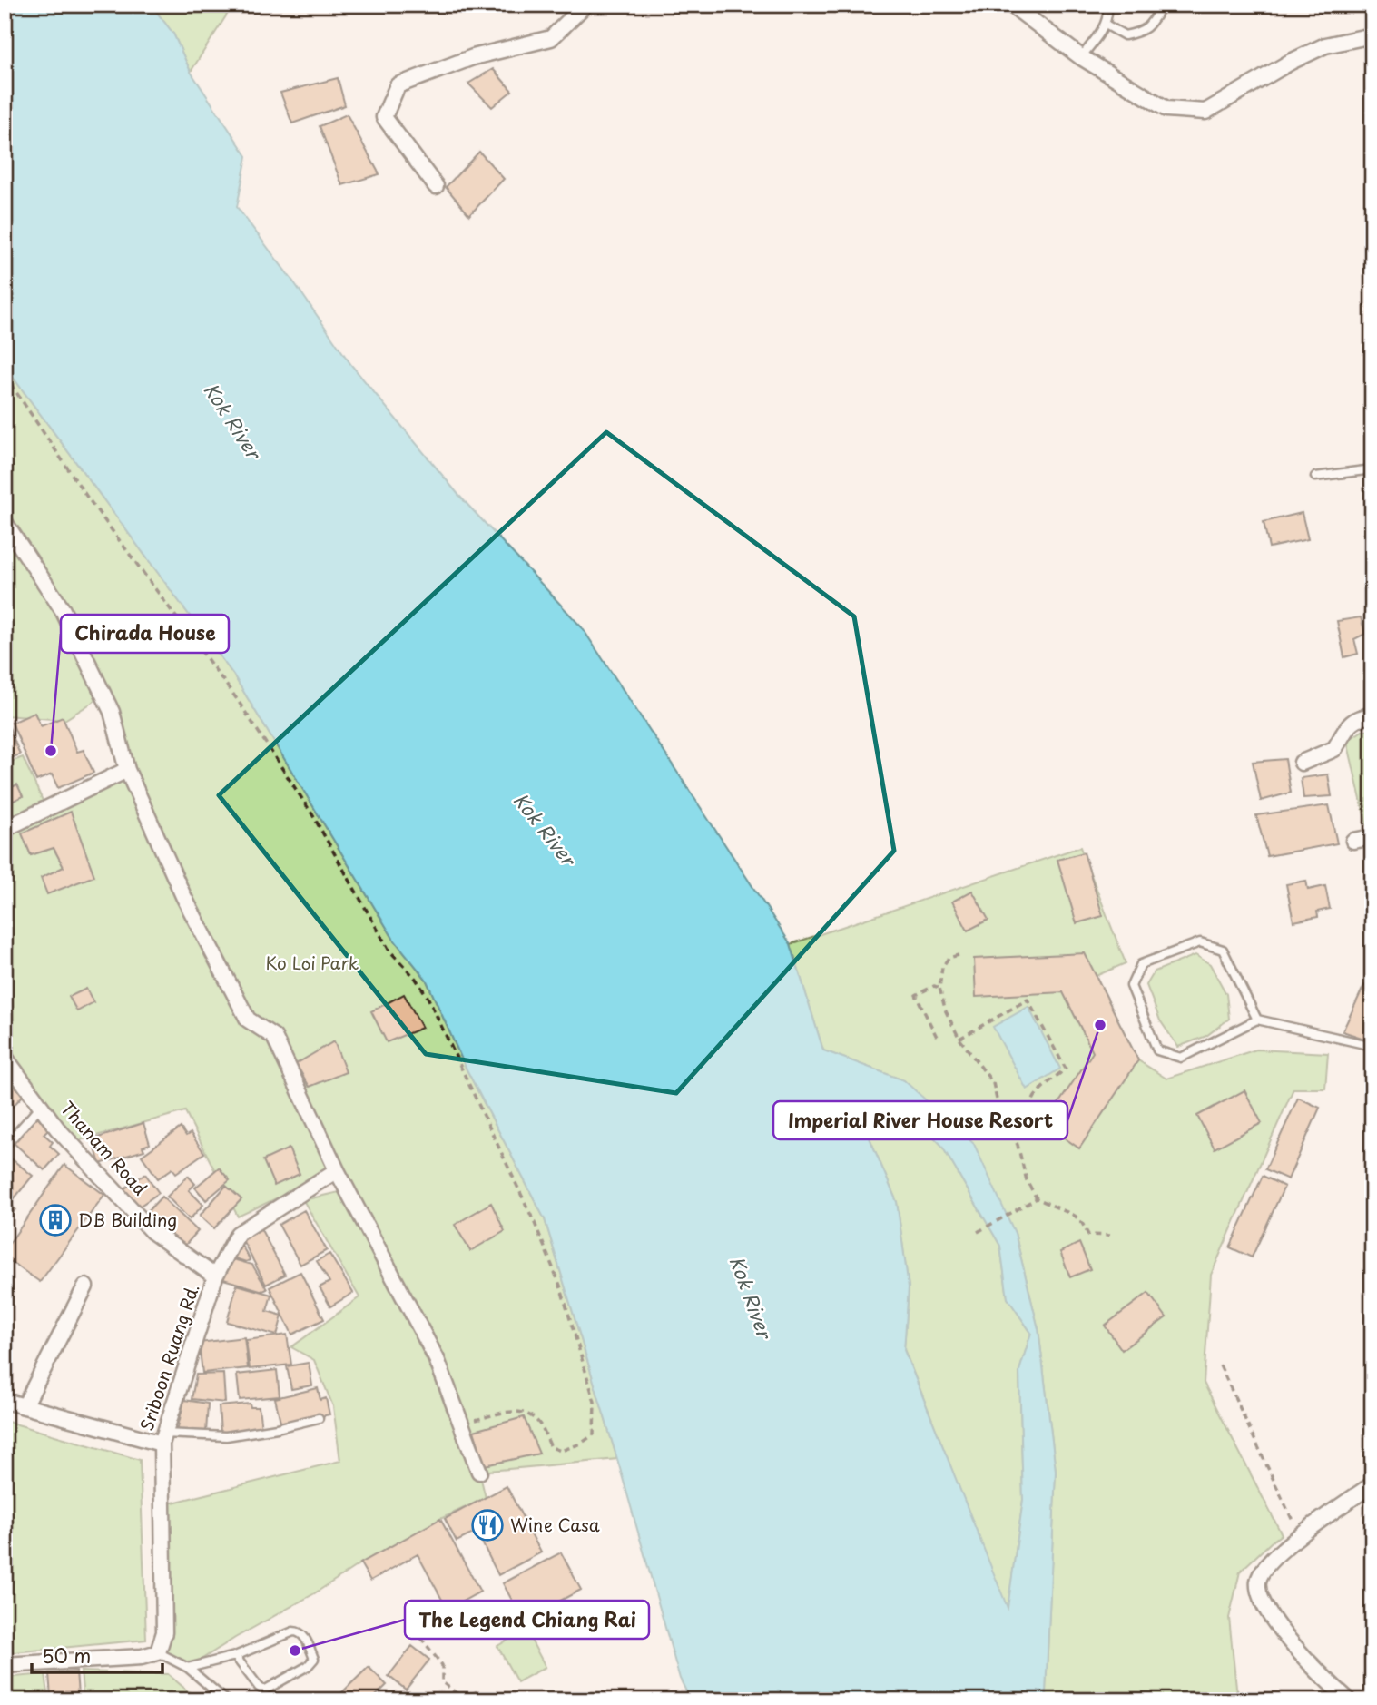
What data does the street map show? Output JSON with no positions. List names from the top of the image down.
{
  "streets": {
    "street": ["Thanam Road", "Sriboon Ruang Rd."]
  },
  "crossings": [
    ["Thanam Road", "Sriboon Ruang Rd."]
  ],
  "water": ["Kok River"],
  "parks": ["Ko Loi Park"],
  "places": {
    "other": ["Chirada House", "Imperial River House Resort", "The Legend Chiang Rai"],
    "building": ["DB Building"],
    "restaurant": ["Wine Casa"]
  },
  "scale_bar": "50 m"
}
